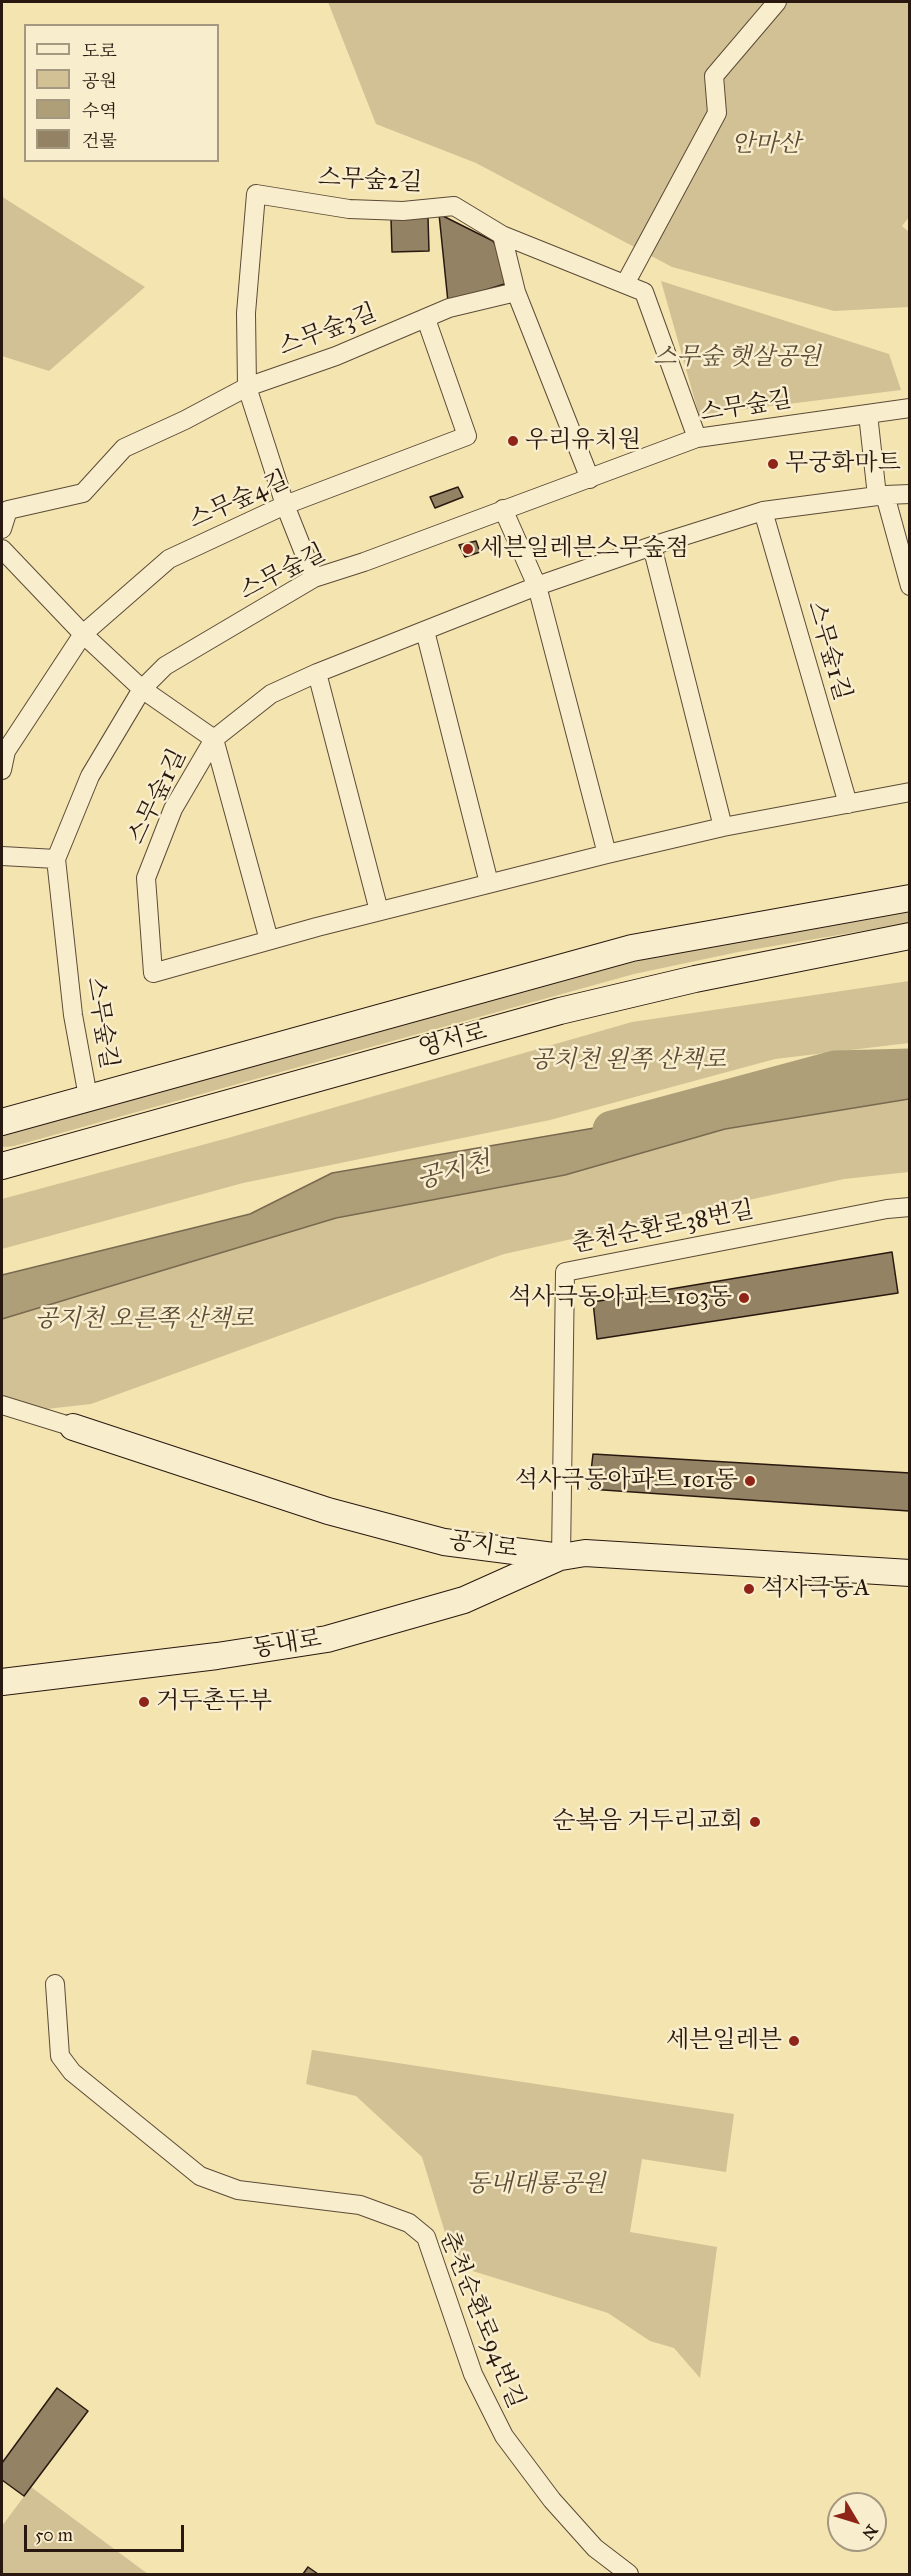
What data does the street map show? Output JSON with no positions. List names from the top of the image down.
{
  "streets": {
    "street": [
      "스무숲2길",
      "스무숲3길",
      "스무숲길",
      "스무숲4길",
      "스무숲1길",
      "영서로",
      "춘천순환로38번길",
      "공지로",
      "동내로",
      "춘천순환로94번길"
    ]
  },
  "crossings": [
    ["스무숲2길", "스무숲3길"],
    ["스무숲2길", "스무숲길"],
    ["스무숲3길", "스무숲4길"],
    ["스무숲길", "영서로"],
    ["춘천순환로38번길", "공지로"],
    ["춘천순환로38번길", "동내로"],
    ["공지로", "동내로"]
  ],
  "water": ["공지천"],
  "parks": [
    "안마산",
    "스무숲 햇살공원",
    "공치천 왼쪽 산책로",
    "공지천 오른쪽 산책로",
    "동내대룡공원"
  ],
  "places": [
    "우리유치원",
    "무궁화마트",
    "세븐일레븐스무숲점",
    "석사극동아파트 103동",
    "석사극동아파트 101동",
    "석사극동A",
    "거두촌두부",
    "순복음 거두리교회",
    "세븐일레븐"
  ],
  "legend": [
    "도로",
    "공원",
    "수역",
    "건물"
  ],
  "scale_bar": "50 m",
  "north": "bottom right"
}
